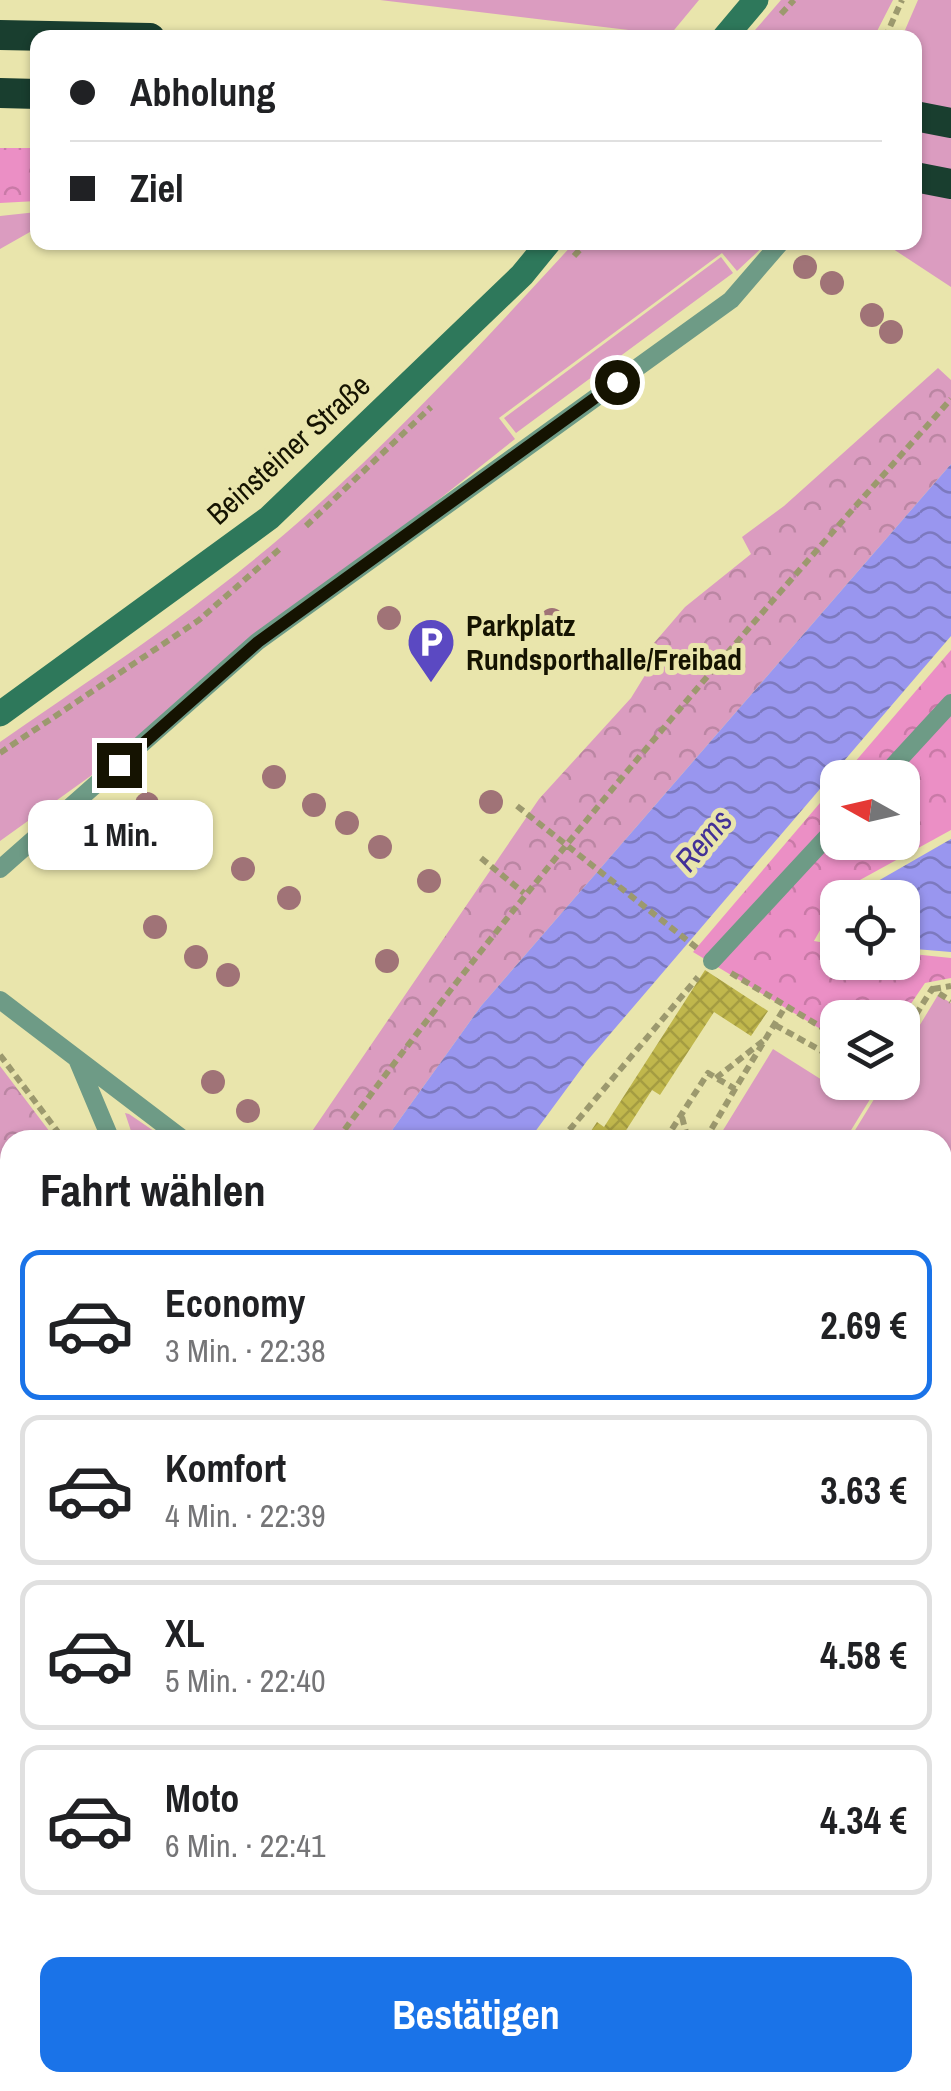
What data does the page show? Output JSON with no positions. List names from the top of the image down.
{
  "streets": {
    "street": ["Beinsteiner Straße"]
  },
  "water": ["Rems"],
  "places": {
    "parking": ["Parkplatz Rundsporthalle/Freibad"]
  },
  "north": "left",
  "page": {
    "banner": ["Abholung", "Ziel"],
    "bubble": "1 Min.",
    "heading": "Fahrt wählen",
    "list": [
      {
        "name": "Economy",
        "note": "3 Min. · 22:38",
        "value": "2.69 €"
      },
      {
        "name": "Komfort",
        "note": "4 Min. · 22:39",
        "value": "3.63 €"
      },
      {
        "name": "XL",
        "note": "5 Min. · 22:40",
        "value": "4.58 €"
      },
      {
        "name": "Moto",
        "note": "6 Min. · 22:41",
        "value": "4.34 €"
      }
    ],
    "buttons": "Bestätigen"
  }
}
